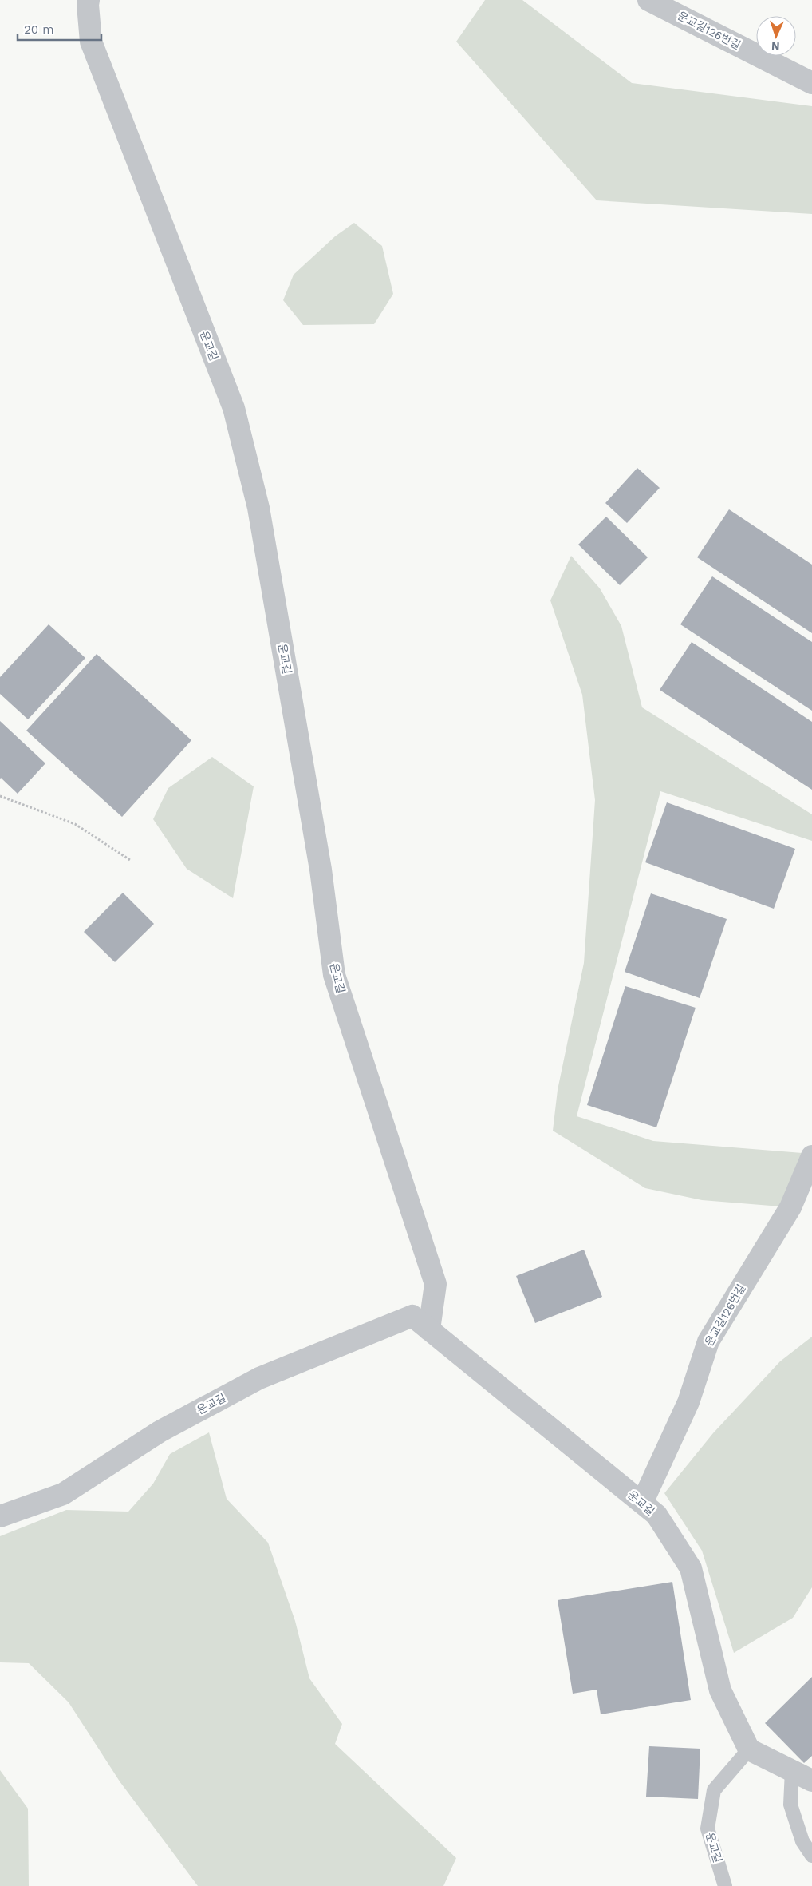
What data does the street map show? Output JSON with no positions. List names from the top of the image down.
{
  "streets": {
    "street": ["운교길126번길", "운교길"]
  },
  "crossings": [
    ["운교길126번길", "운교길"]
  ],
  "scale_bar": "20 m",
  "north": "bottom"
}
